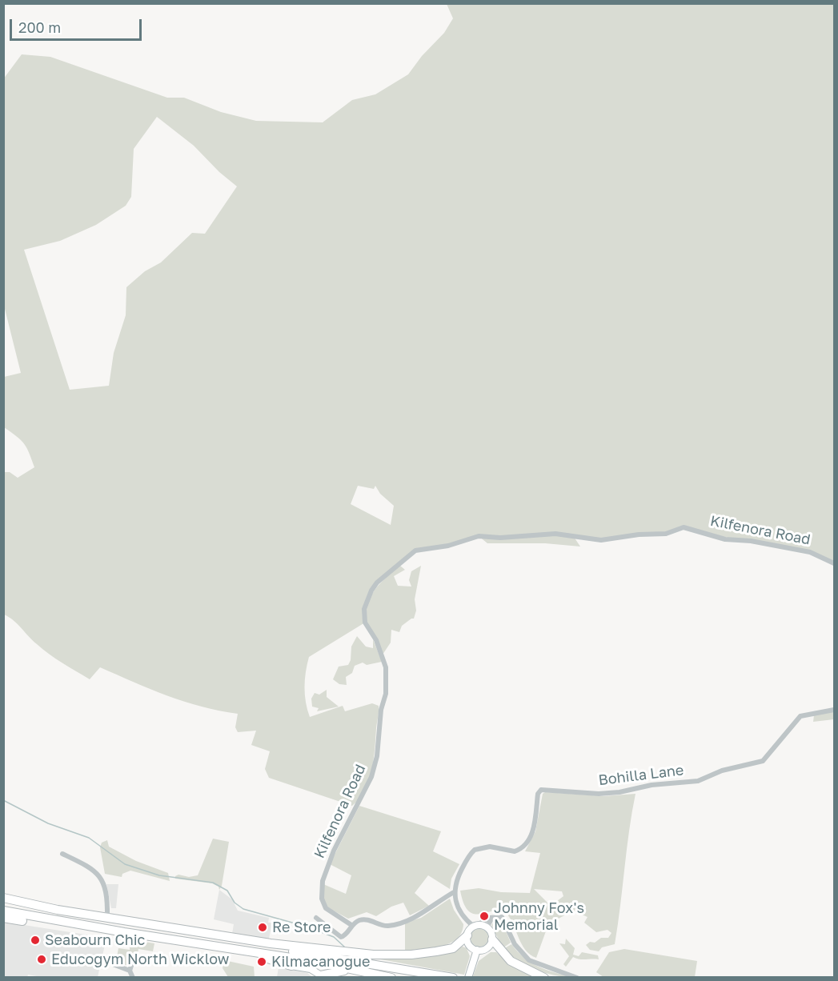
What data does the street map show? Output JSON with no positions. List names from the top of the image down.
{
  "streets": {
    "street": ["Kilfenora Road", "Bohilla Lane"]
  },
  "places": [
    "Johnny Fox's Memorial",
    "Re Store",
    "Seabourn Chic",
    "Educogym North Wicklow",
    "Kilmacanogue"
  ],
  "scale_bar": "200 m"
}
